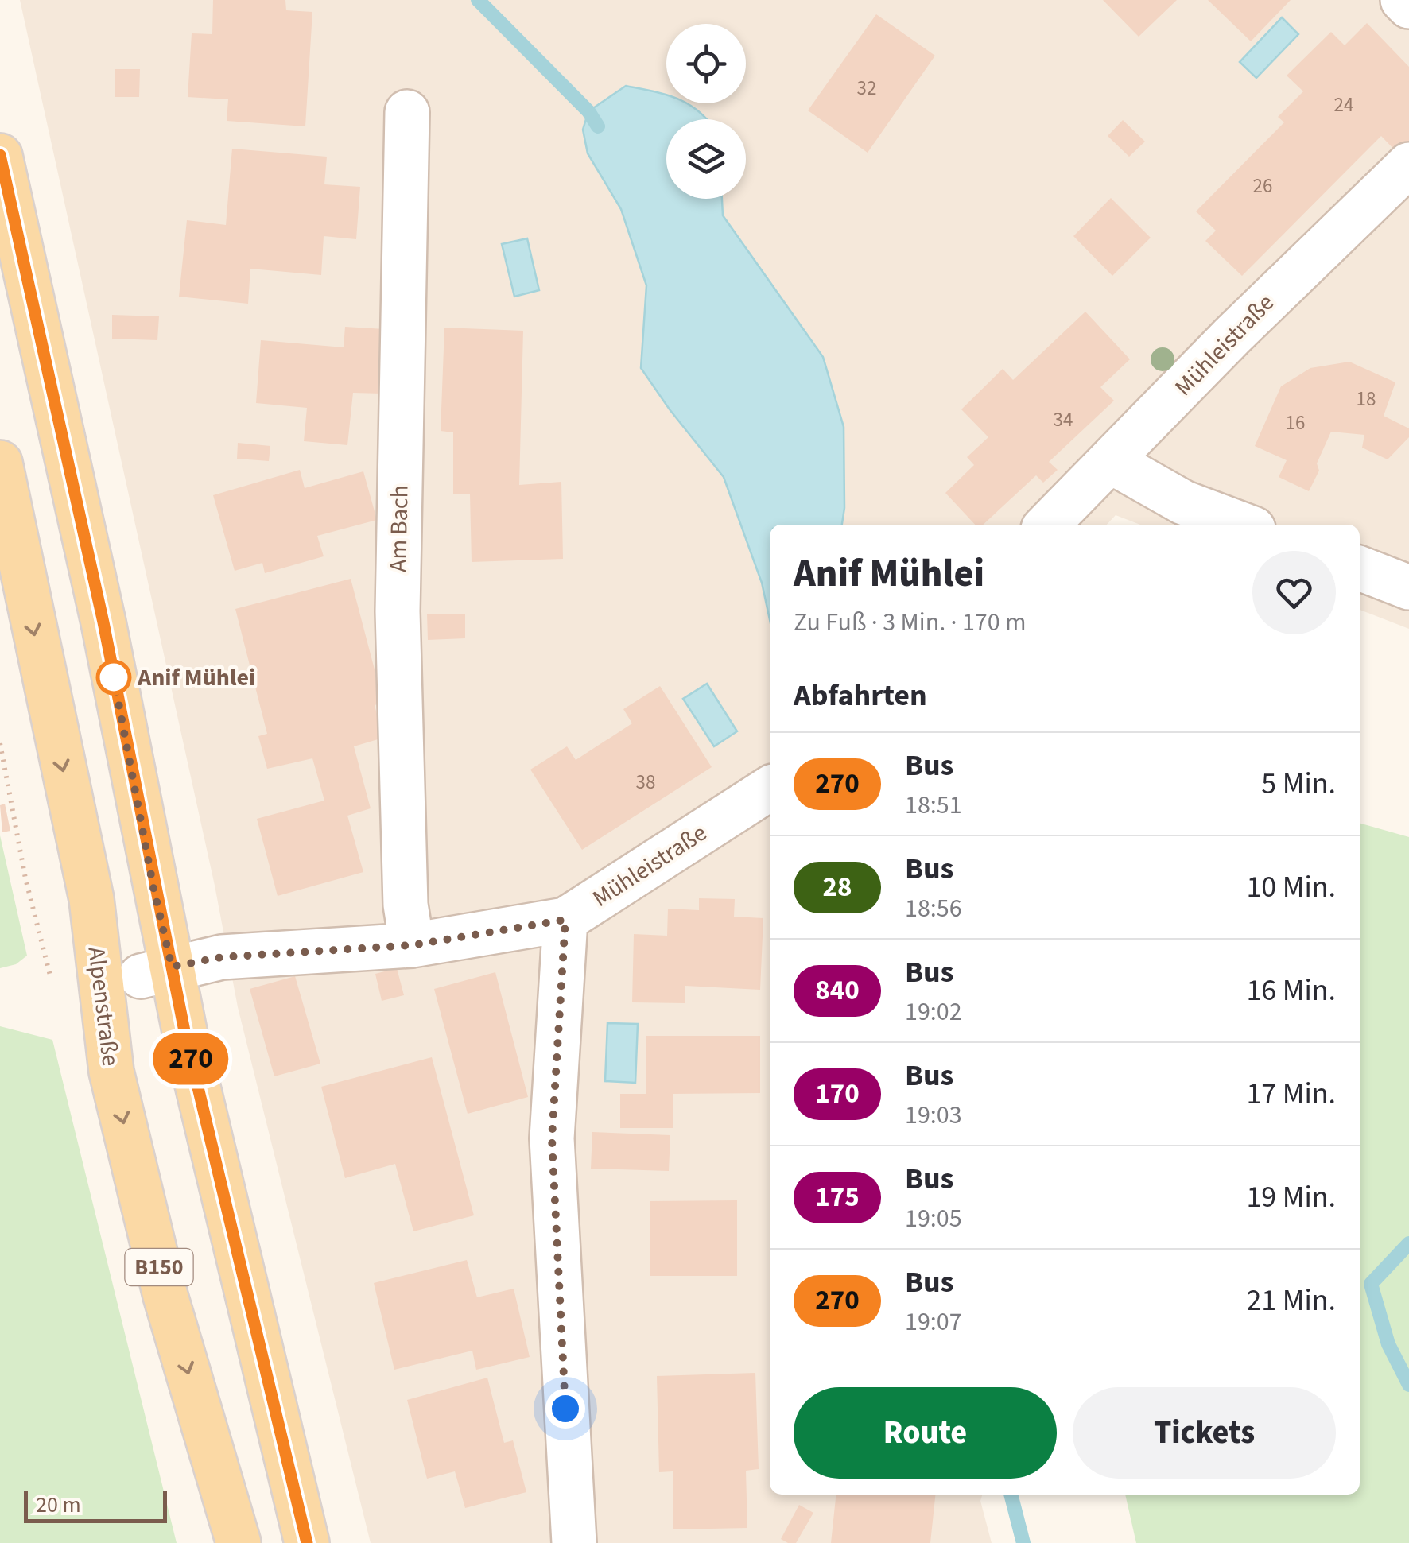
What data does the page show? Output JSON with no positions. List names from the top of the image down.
{
  "streets": {
    "main road": ["Alpenstraße", "B150"],
    "street": ["Mühleistraße", "Am Bach"]
  },
  "crossings": [
    ["Mühleistraße", "Am Bach"]
  ],
  "places": ["Anif Mühlei"],
  "lines": ["bus line 270"],
  "house_numbers": [
    "32",
    "24",
    "26",
    "18",
    "34",
    "16",
    "38"
  ],
  "scale_bar": "20 m",
  "page": {
    "on_map": "270",
    "heading": [
      ["Anif Mühlei", "Zu Fuß · 3 Min. · 170 m"],
      "Abfahrten"
    ],
    "list": [
      {
        "mark": "270",
        "name": "Bus",
        "note": "18:51",
        "value": "5 Min."
      },
      {
        "mark": "28",
        "name": "Bus",
        "note": "18:56",
        "value": "10 Min."
      },
      {
        "mark": "840",
        "name": "Bus",
        "note": "19:02",
        "value": "16 Min."
      },
      {
        "mark": "170",
        "name": "Bus",
        "note": "19:03",
        "value": "17 Min."
      },
      {
        "mark": "175",
        "name": "Bus",
        "note": "19:05",
        "value": "19 Min."
      },
      {
        "mark": "270",
        "name": "Bus",
        "note": "19:07",
        "value": "21 Min."
      }
    ],
    "buttons": ["Route", "Tickets"],
    "scale": "20 m"
  }
}
